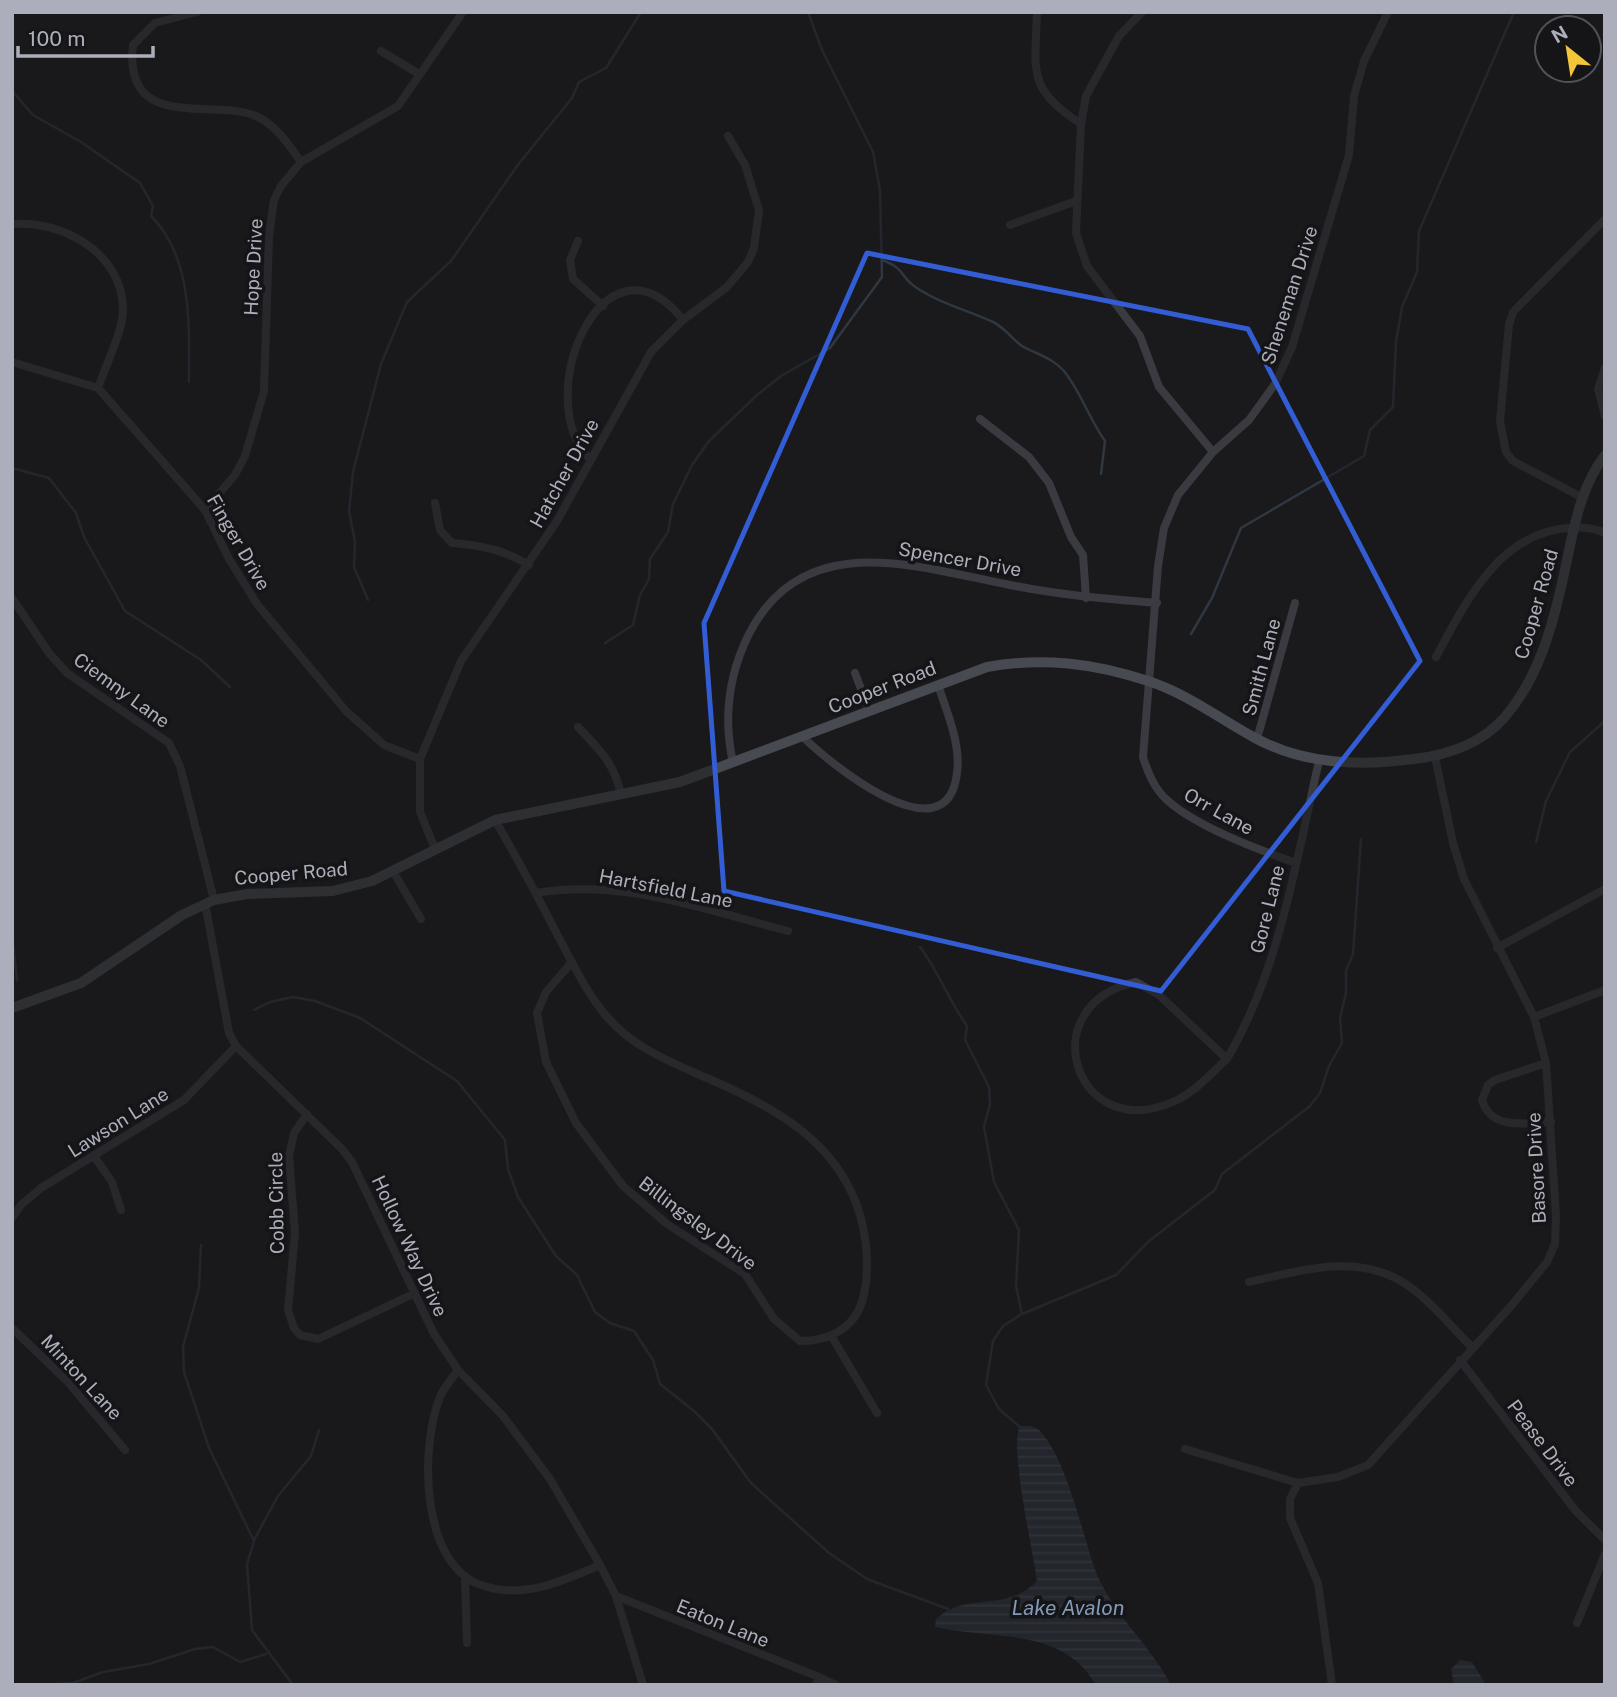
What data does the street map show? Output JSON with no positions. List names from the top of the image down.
{
  "streets": {
    "street": [
      "Hope Drive",
      "Sheneman Drive",
      "Hatcher Drive",
      "Finger Drive",
      "Spencer Drive",
      "Cooper Road",
      "Smith Lane",
      "Ciemny Lane",
      "Orr Lane",
      "Hartsfield Lane",
      "Gore Lane",
      "Lawson Lane",
      "Basore Drive",
      "Cobb Circle",
      "Billingsley Drive",
      "Hollow Way Drive",
      "Minton Lane",
      "Pease Drive",
      "Eaton Lane"
    ]
  },
  "crossings": [
    ["Hope Drive", "Finger Drive"],
    ["Sheneman Drive", "Spencer Drive"],
    ["Sheneman Drive", "Cooper Road"],
    ["Sheneman Drive", "Orr Lane"],
    ["Hatcher Drive", "Finger Drive"],
    ["Hatcher Drive", "Cooper Road"],
    ["Spencer Drive", "Cooper Road"],
    ["Cooper Road", "Smith Lane"],
    ["Cooper Road", "Ciemny Lane"],
    ["Cooper Road", "Orr Lane"],
    ["Cooper Road", "Gore Lane"],
    ["Cooper Road", "Basore Drive"],
    ["Cooper Road", "Hollow Way Drive"],
    ["Ciemny Lane", "Hollow Way Drive"],
    ["Orr Lane", "Gore Lane"],
    ["Lawson Lane", "Hollow Way Drive"],
    ["Basore Drive", "Pease Drive"],
    ["Cobb Circle", "Hollow Way Drive"],
    ["Hollow Way Drive", "Eaton Lane"]
  ],
  "water": ["Lake Avalon"],
  "scale_bar": "100 m",
  "north": "top left"
}
